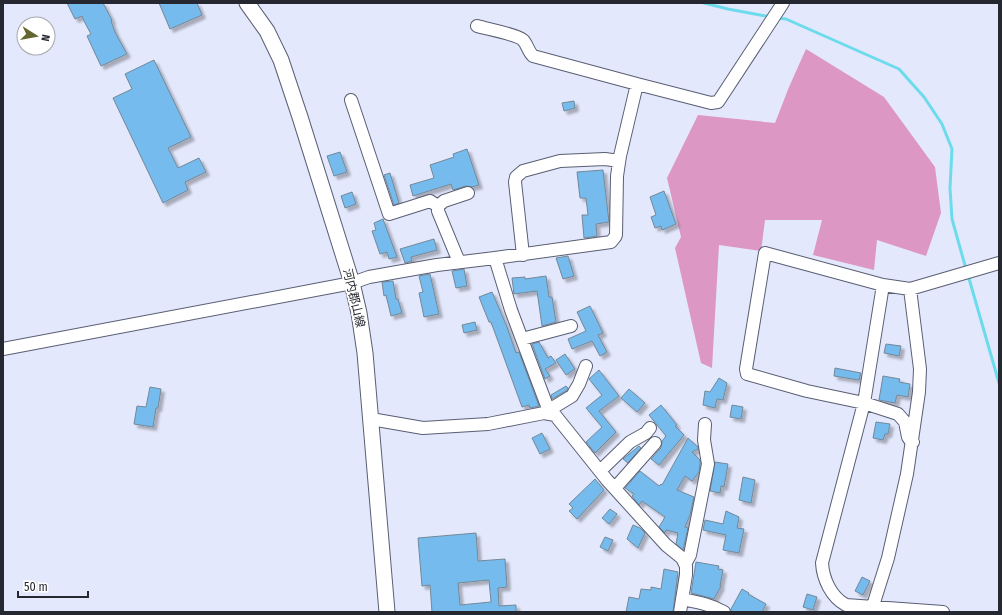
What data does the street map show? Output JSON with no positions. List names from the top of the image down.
{
  "streets": {
    "main road": ["河内郡山線"]
  },
  "scale_bar": "50 m",
  "north": "right"
}
